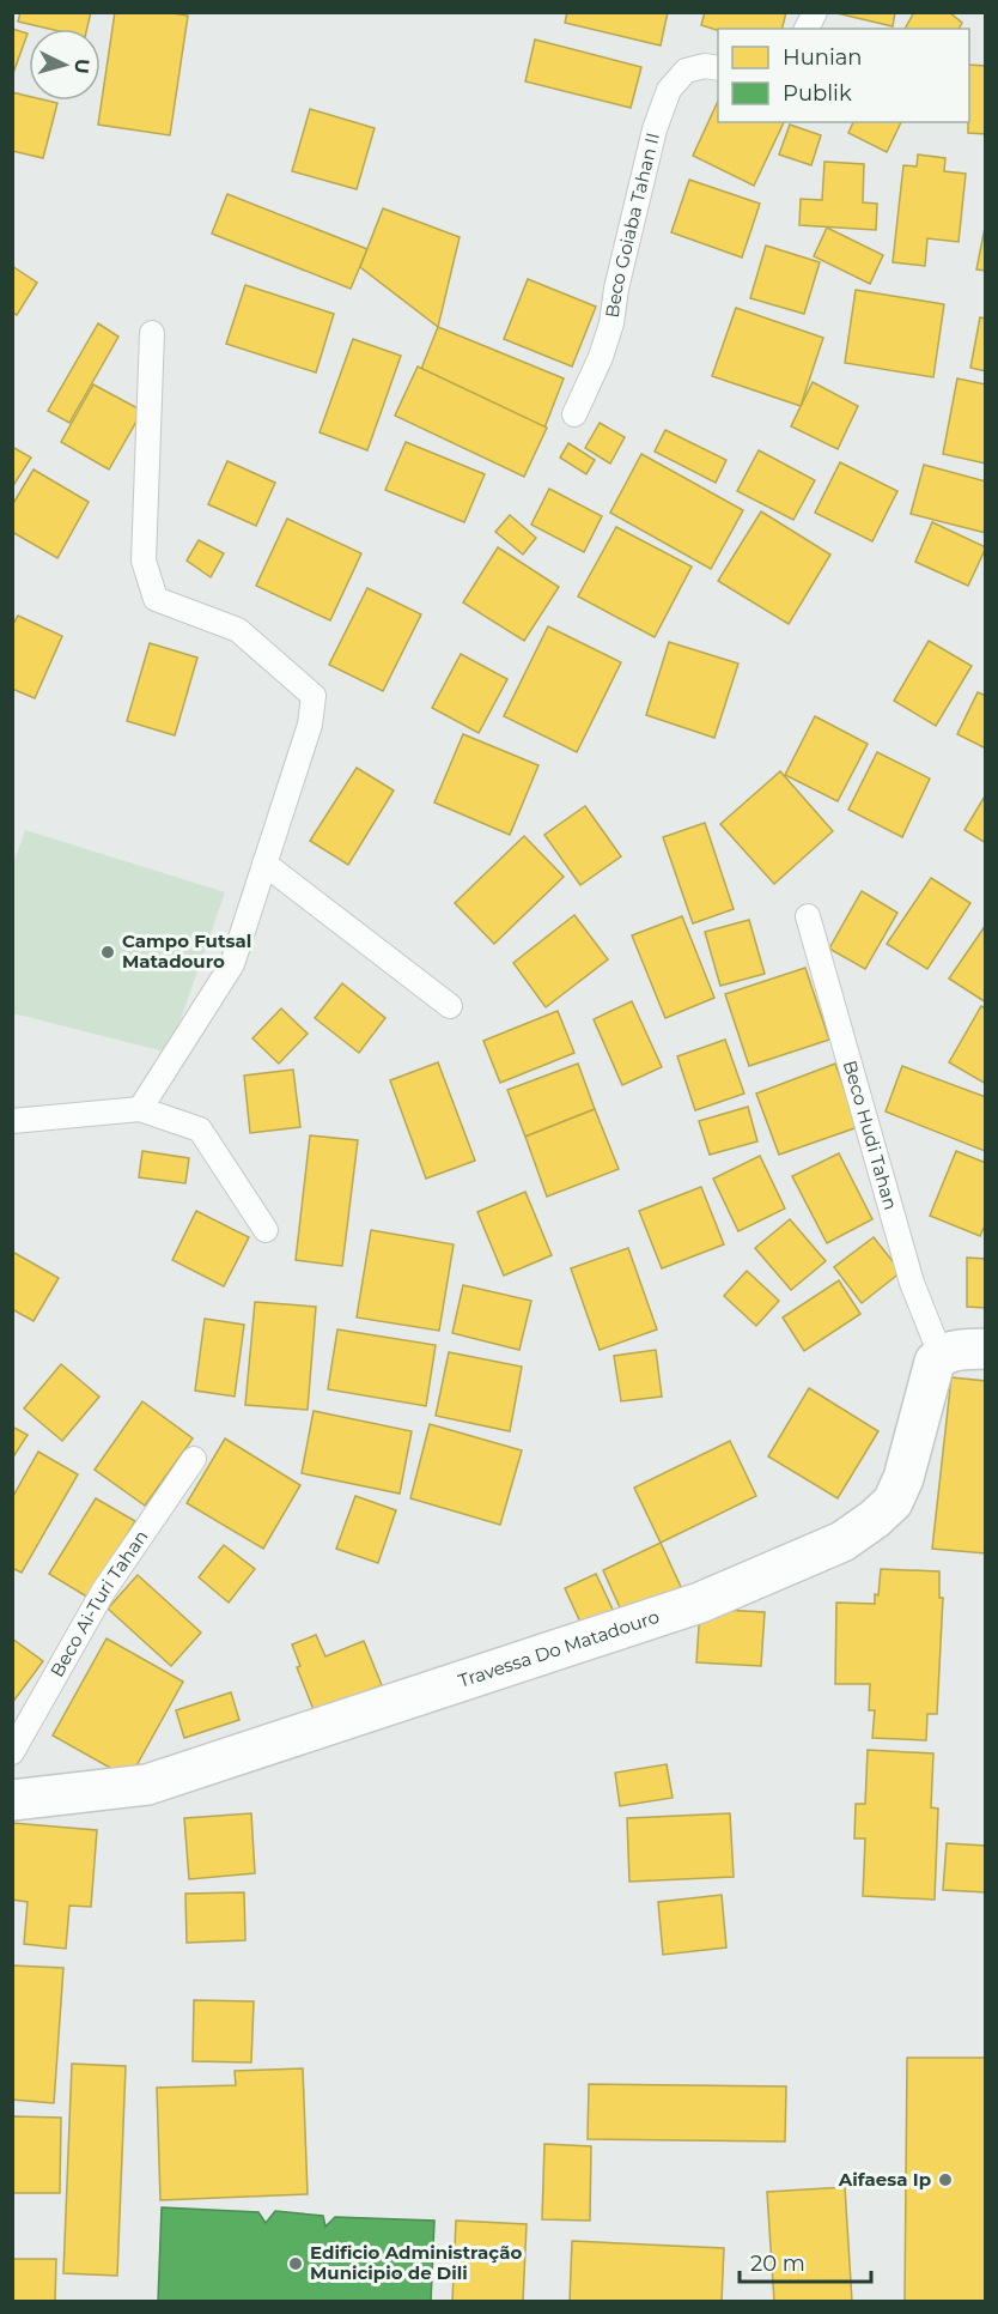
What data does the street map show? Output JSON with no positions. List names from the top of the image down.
{
  "streets": {
    "street": ["Travessa Do Matadouro"],
    "lane": ["Beco Goiaba Tahan II", "Beco Hudi Tahan", "Beco Ai-Turi Tahan"]
  },
  "crossings": [
    ["Beco Hudi Tahan", "Travessa Do Matadouro"]
  ],
  "places": ["Campo Futsal Matadouro", "Aifaesa Ip", "Edificio Administração Municipio de Dili"],
  "legend": ["Hunian", "Publik"],
  "scale_bar": "20 m",
  "north": "right"
}
